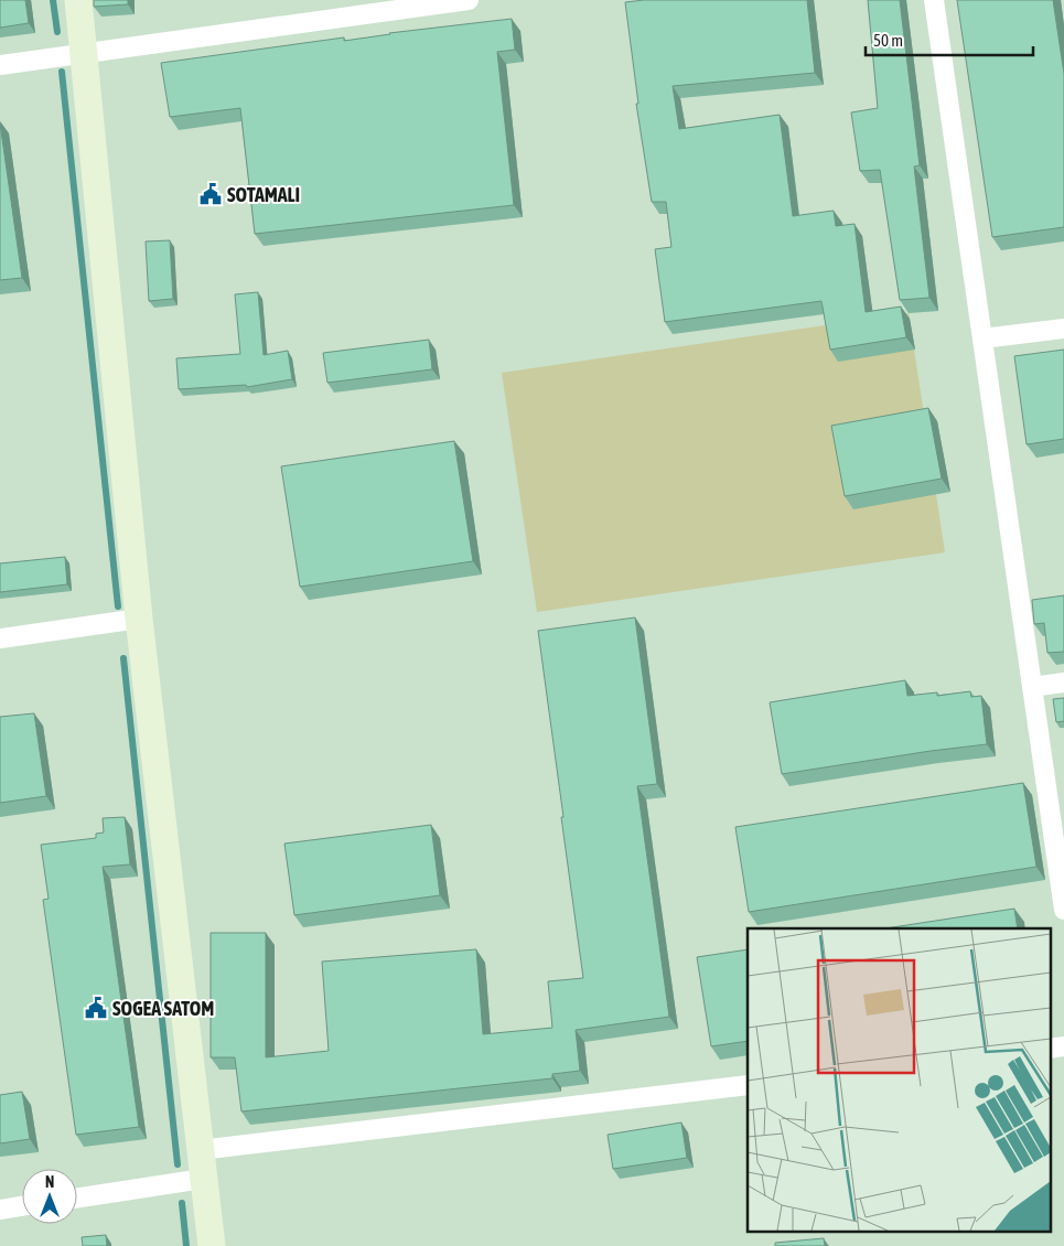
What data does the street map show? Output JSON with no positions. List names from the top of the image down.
{
  "places": {
    "public building": ["SOTAMALI", "SOGEA SATOM"]
  },
  "scale_bar": "50 m",
  "north": "top"
}
